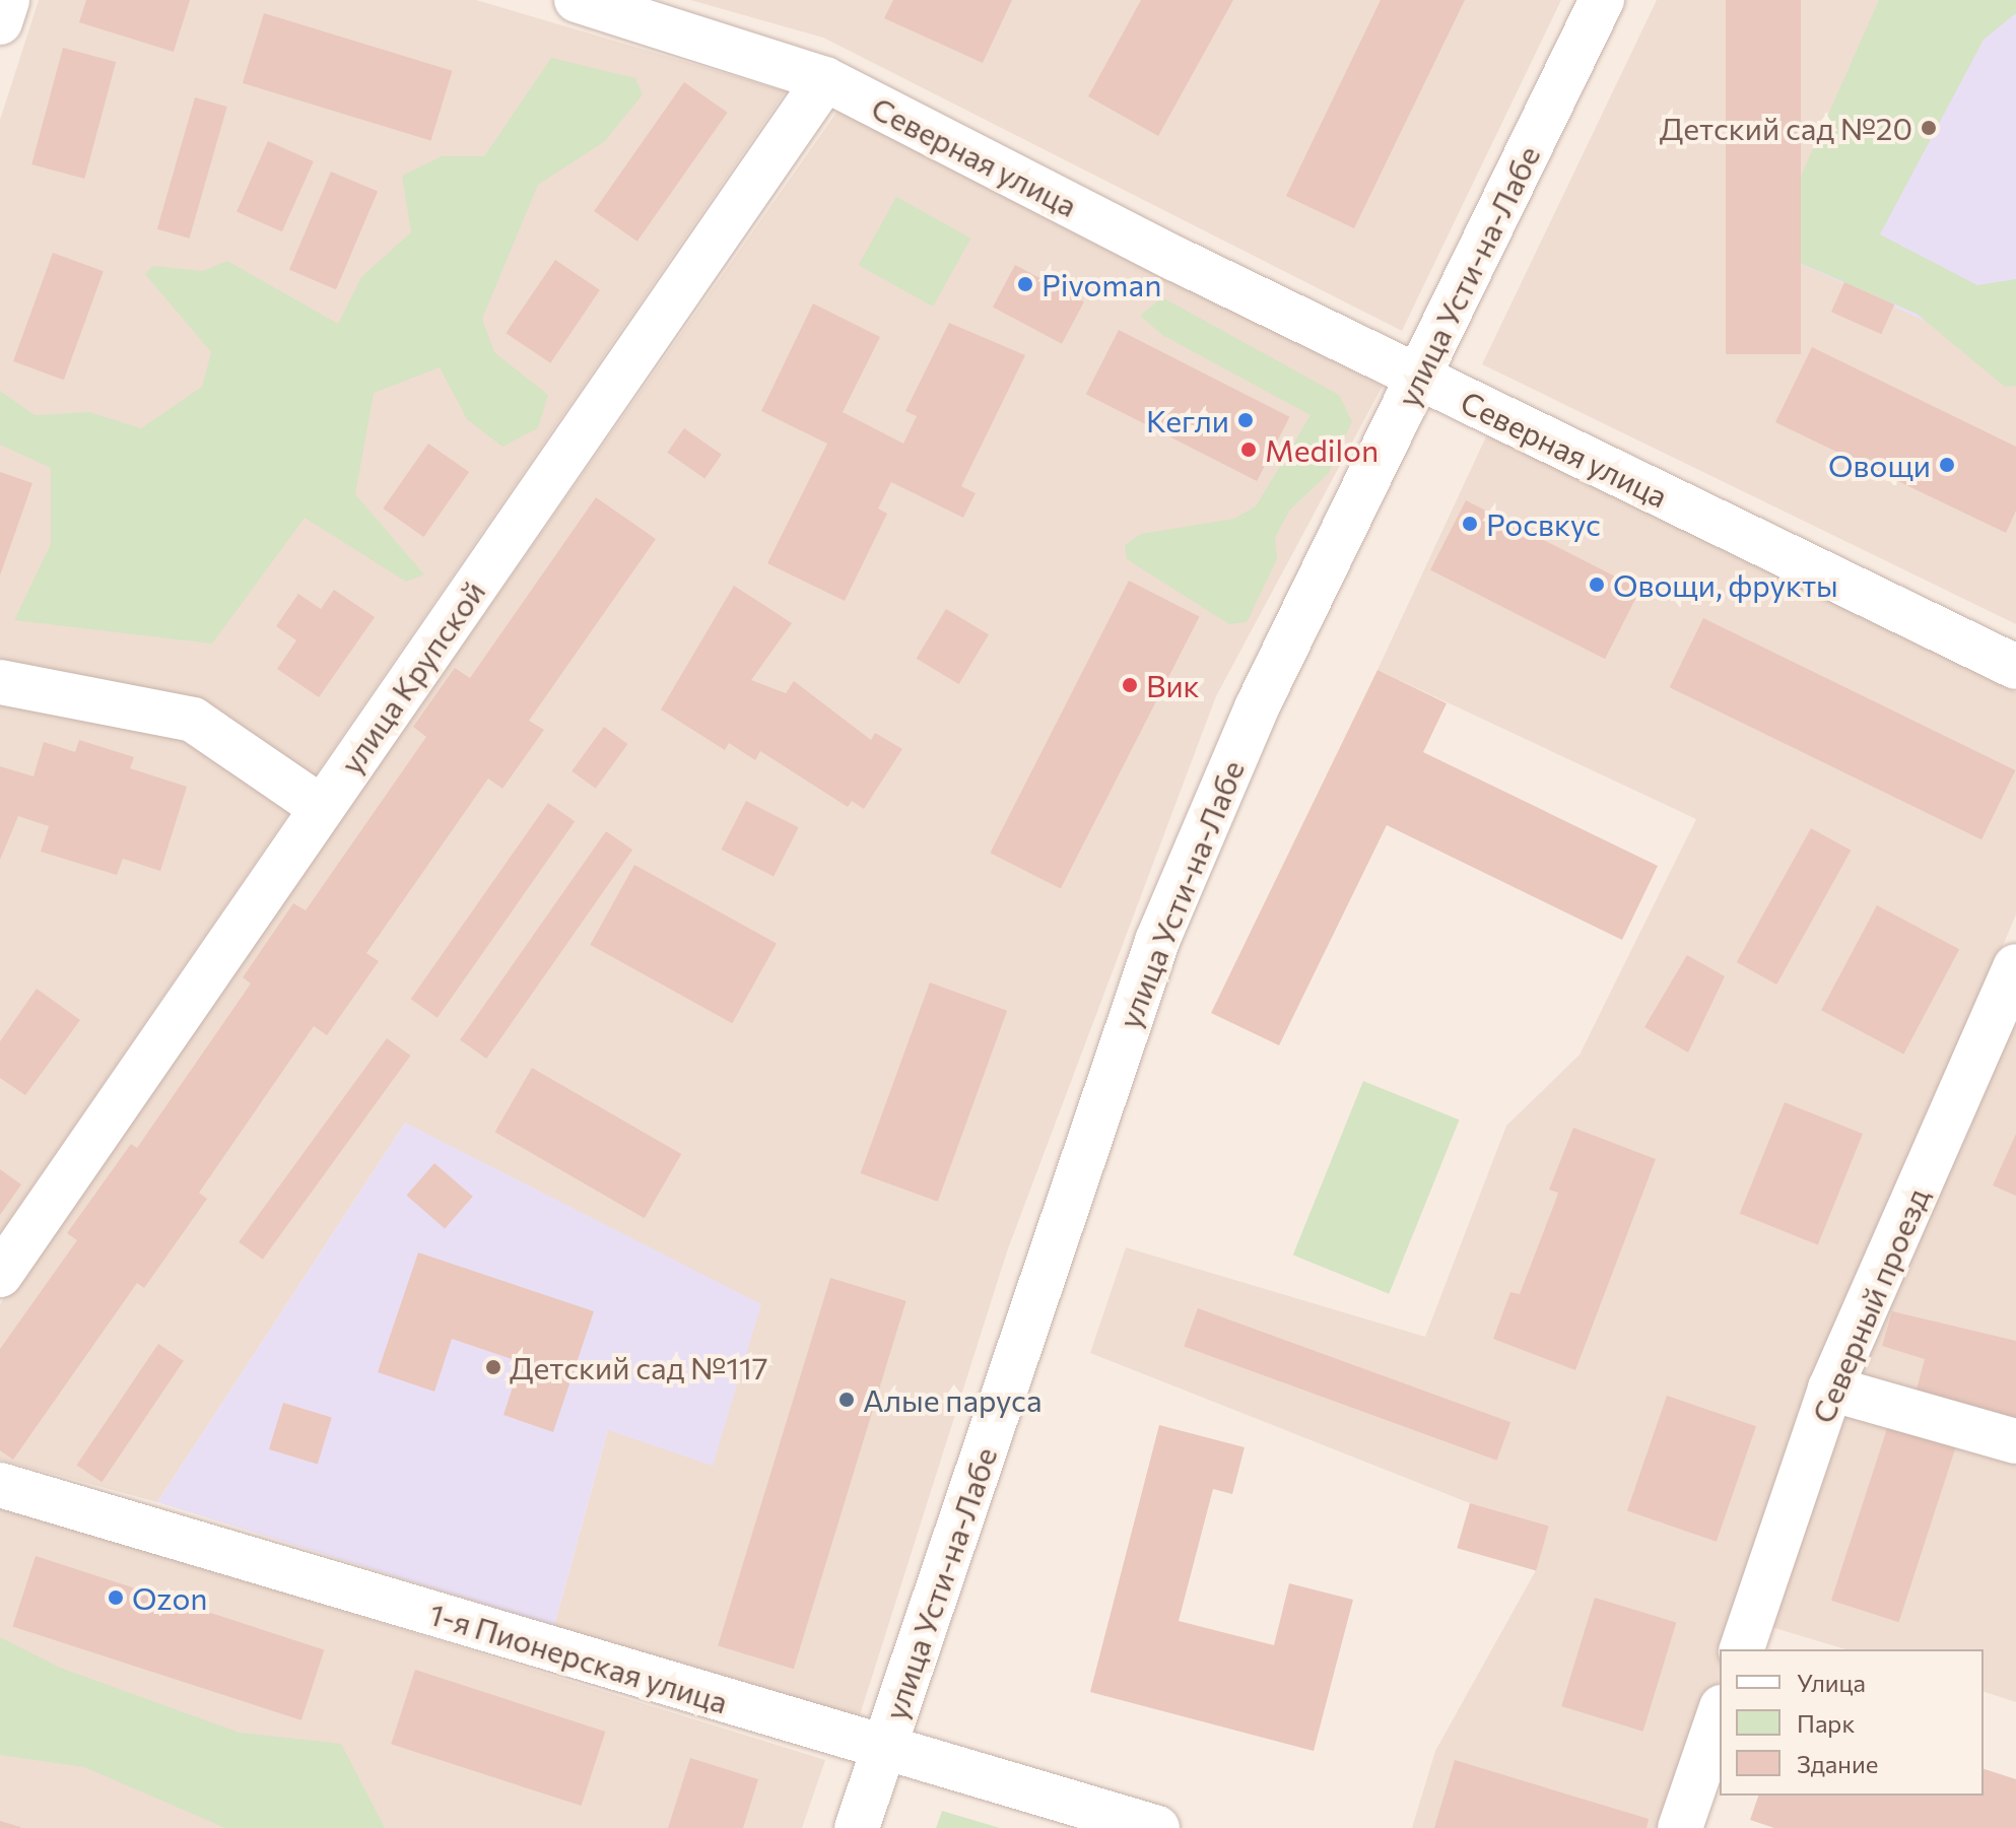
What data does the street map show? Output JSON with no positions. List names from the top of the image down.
{
  "streets": {
    "street": [
      "Северная улица",
      "улица Усти-на-Лабе",
      "улица Крупской",
      "Северный проезд",
      "1-я Пионерская улица"
    ]
  },
  "crossings": [
    ["Северная улица", "улица Усти-на-Лабе"],
    ["Северная улица", "улица Крупской"],
    ["улица Усти-на-Лабе", "1-я Пионерская улица"]
  ],
  "places": [
    "Детский сад №20",
    "Pivoman",
    "Кегли",
    "Medilon",
    "Овощи",
    "Росвкус",
    "Овощи, фрукты",
    "Вик",
    "Детский сад №117",
    "Алые паруса",
    "Ozon"
  ],
  "legend": ["Улица", "Парк", "Здание"]
}
